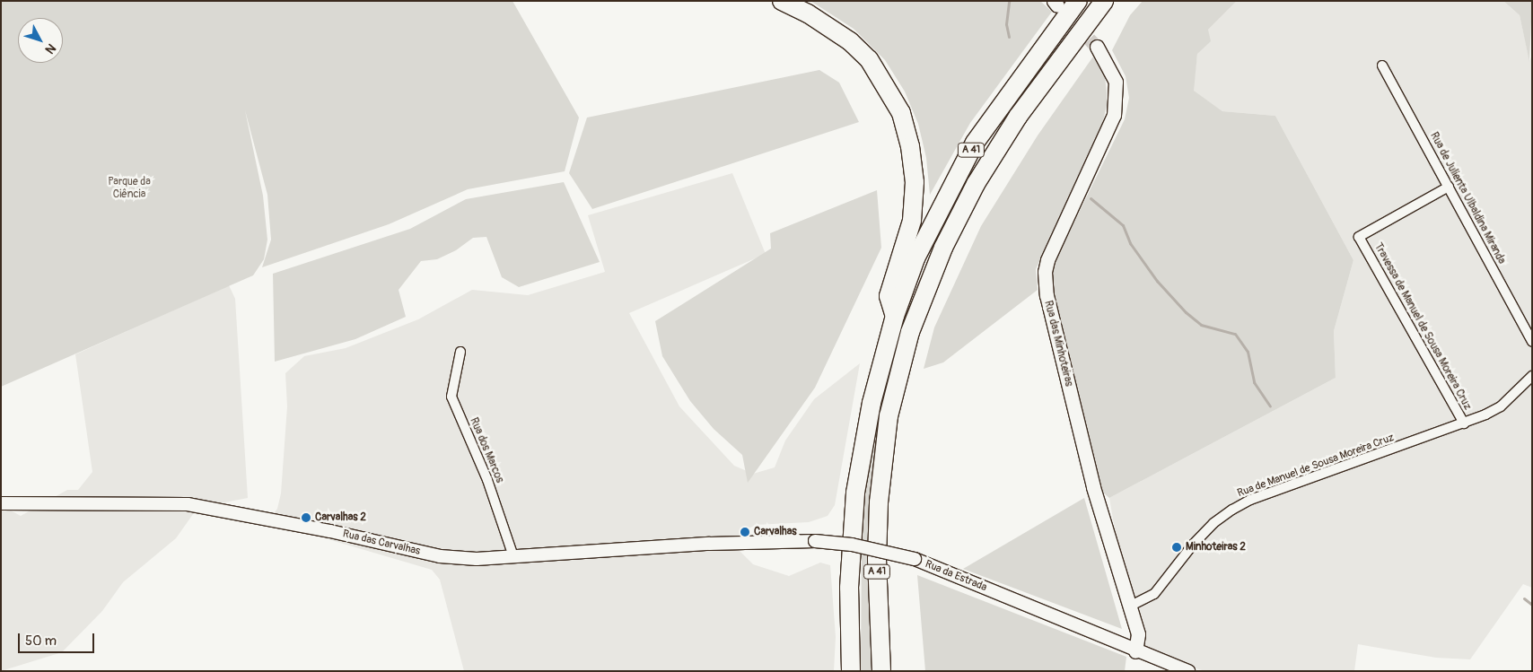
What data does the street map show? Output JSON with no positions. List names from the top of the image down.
{
  "streets": {
    "highway": ["A 41"],
    "main road": ["Rua das Minhoteiras"],
    "street": [
      "Rua de Julienta Ulbaldina Miranda",
      "Travessa de Manuel de Sousa Moreira Cruz",
      "Rua dos Marcos",
      "Rua de Manuel de Sousa Moreira Cruz",
      "Rua das Carvalhas",
      "Rua da Estrada"
    ]
  },
  "crossings": [
    ["Rua de Julienta Ulbaldina Miranda", "Travessa de Manuel de Sousa Moreira Cruz"],
    ["Travessa de Manuel de Sousa Moreira Cruz", "Rua de Manuel de Sousa Moreira Cruz"],
    ["Rua das Minhoteiras", "Rua de Manuel de Sousa Moreira Cruz"],
    ["Rua das Minhoteiras", "Rua da Estrada"],
    ["Rua dos Marcos", "Rua das Carvalhas"],
    ["Rua das Carvalhas", "Rua da Estrada"]
  ],
  "parks": ["Parque da Ciência"],
  "places": ["Carvalhas 2", "Carvalhas", "Minhoteiras 2"],
  "scale_bar": "50 m",
  "north": "bottom right"
}
